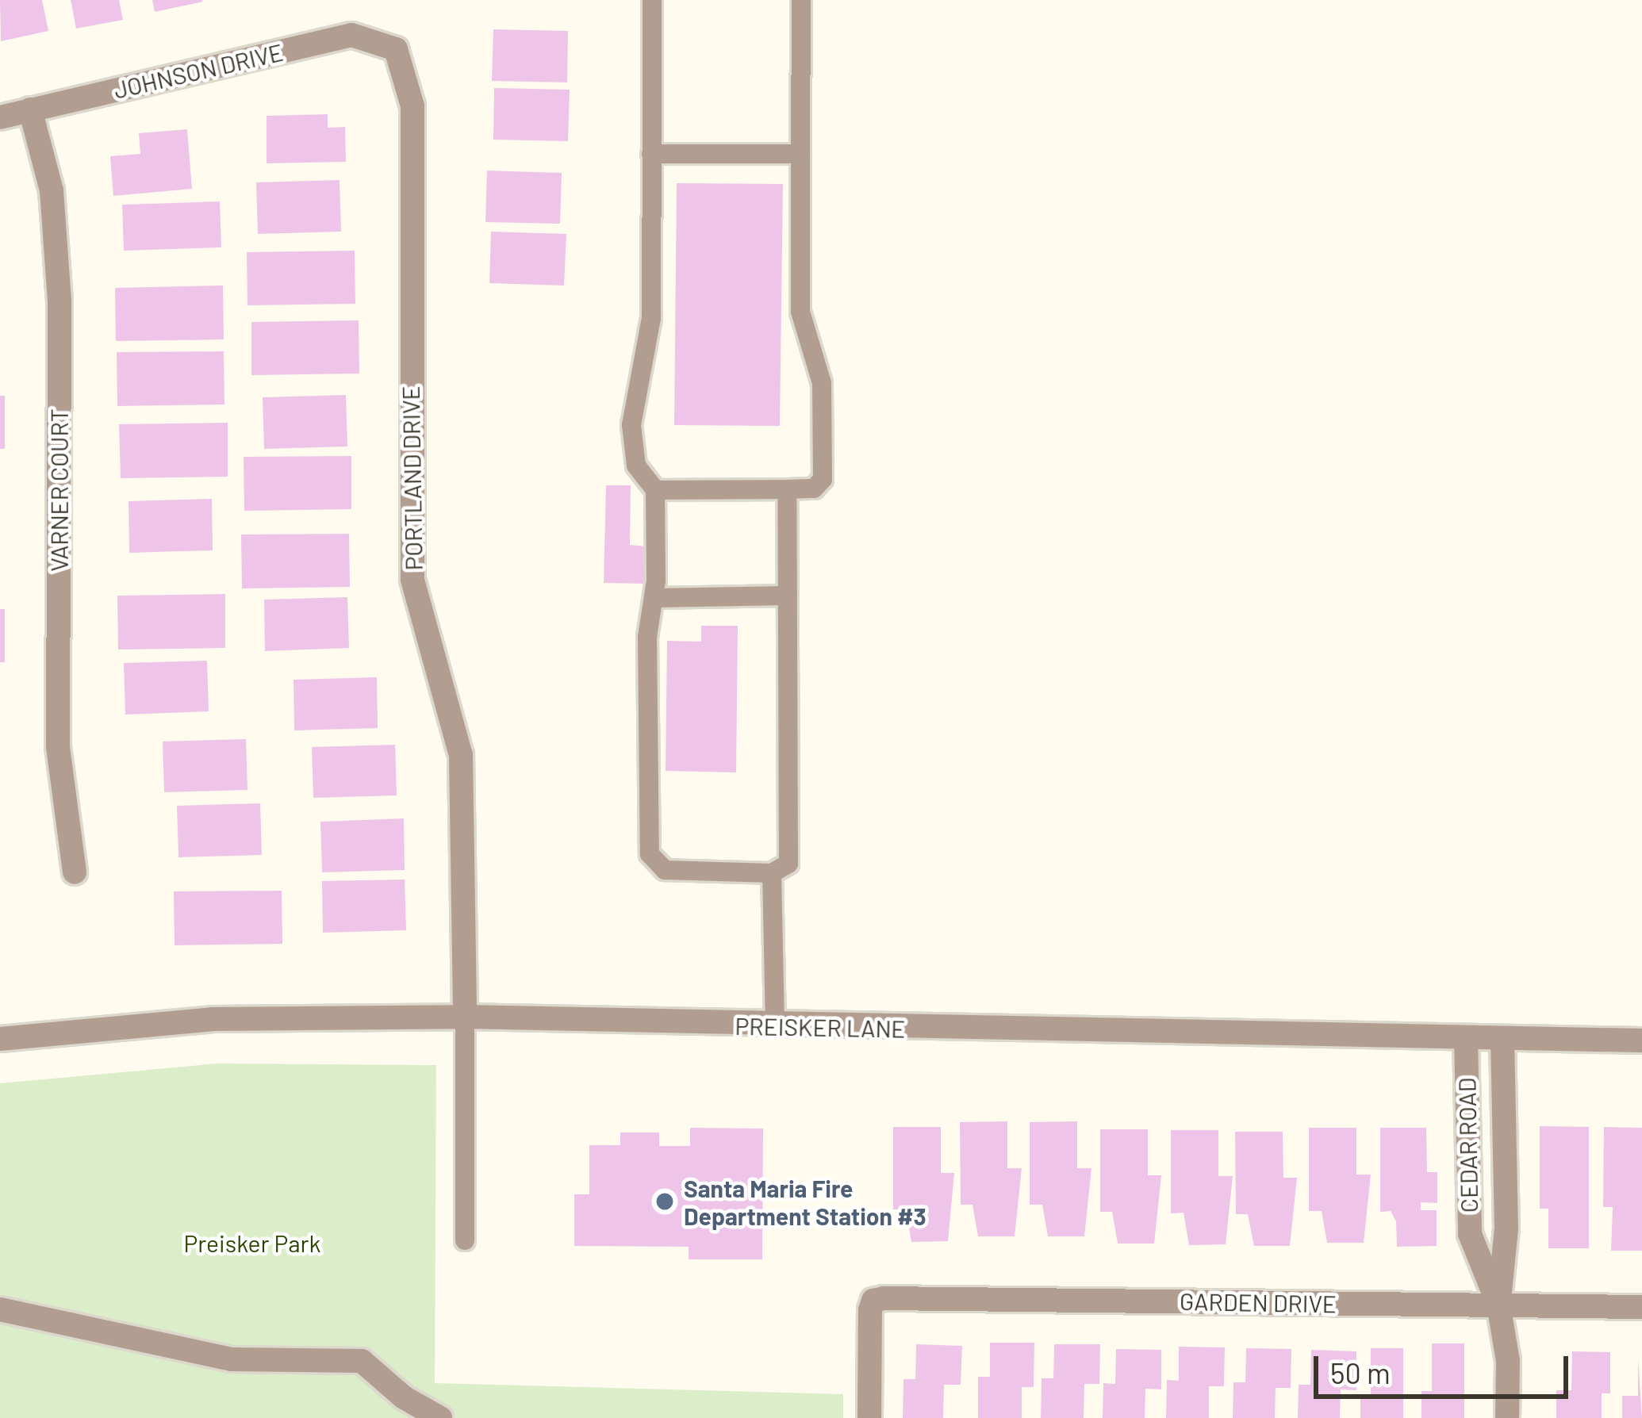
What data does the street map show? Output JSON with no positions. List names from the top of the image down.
{
  "streets": {
    "street": [
      "JOHNSON DRIVE",
      "PORTLAND DRIVE",
      "VARNER COURT",
      "PREISKER LANE",
      "CEDAR ROAD",
      "GARDEN DRIVE"
    ]
  },
  "crossings": [
    ["JOHNSON DRIVE", "PORTLAND DRIVE"],
    ["JOHNSON DRIVE", "VARNER COURT"],
    ["PORTLAND DRIVE", "PREISKER LANE"],
    ["PREISKER LANE", "CEDAR ROAD"],
    ["CEDAR ROAD", "GARDEN DRIVE"]
  ],
  "parks": ["Preisker Park"],
  "places": ["Santa Maria Fire Department Station #3"],
  "scale_bar": "50 m"
}
